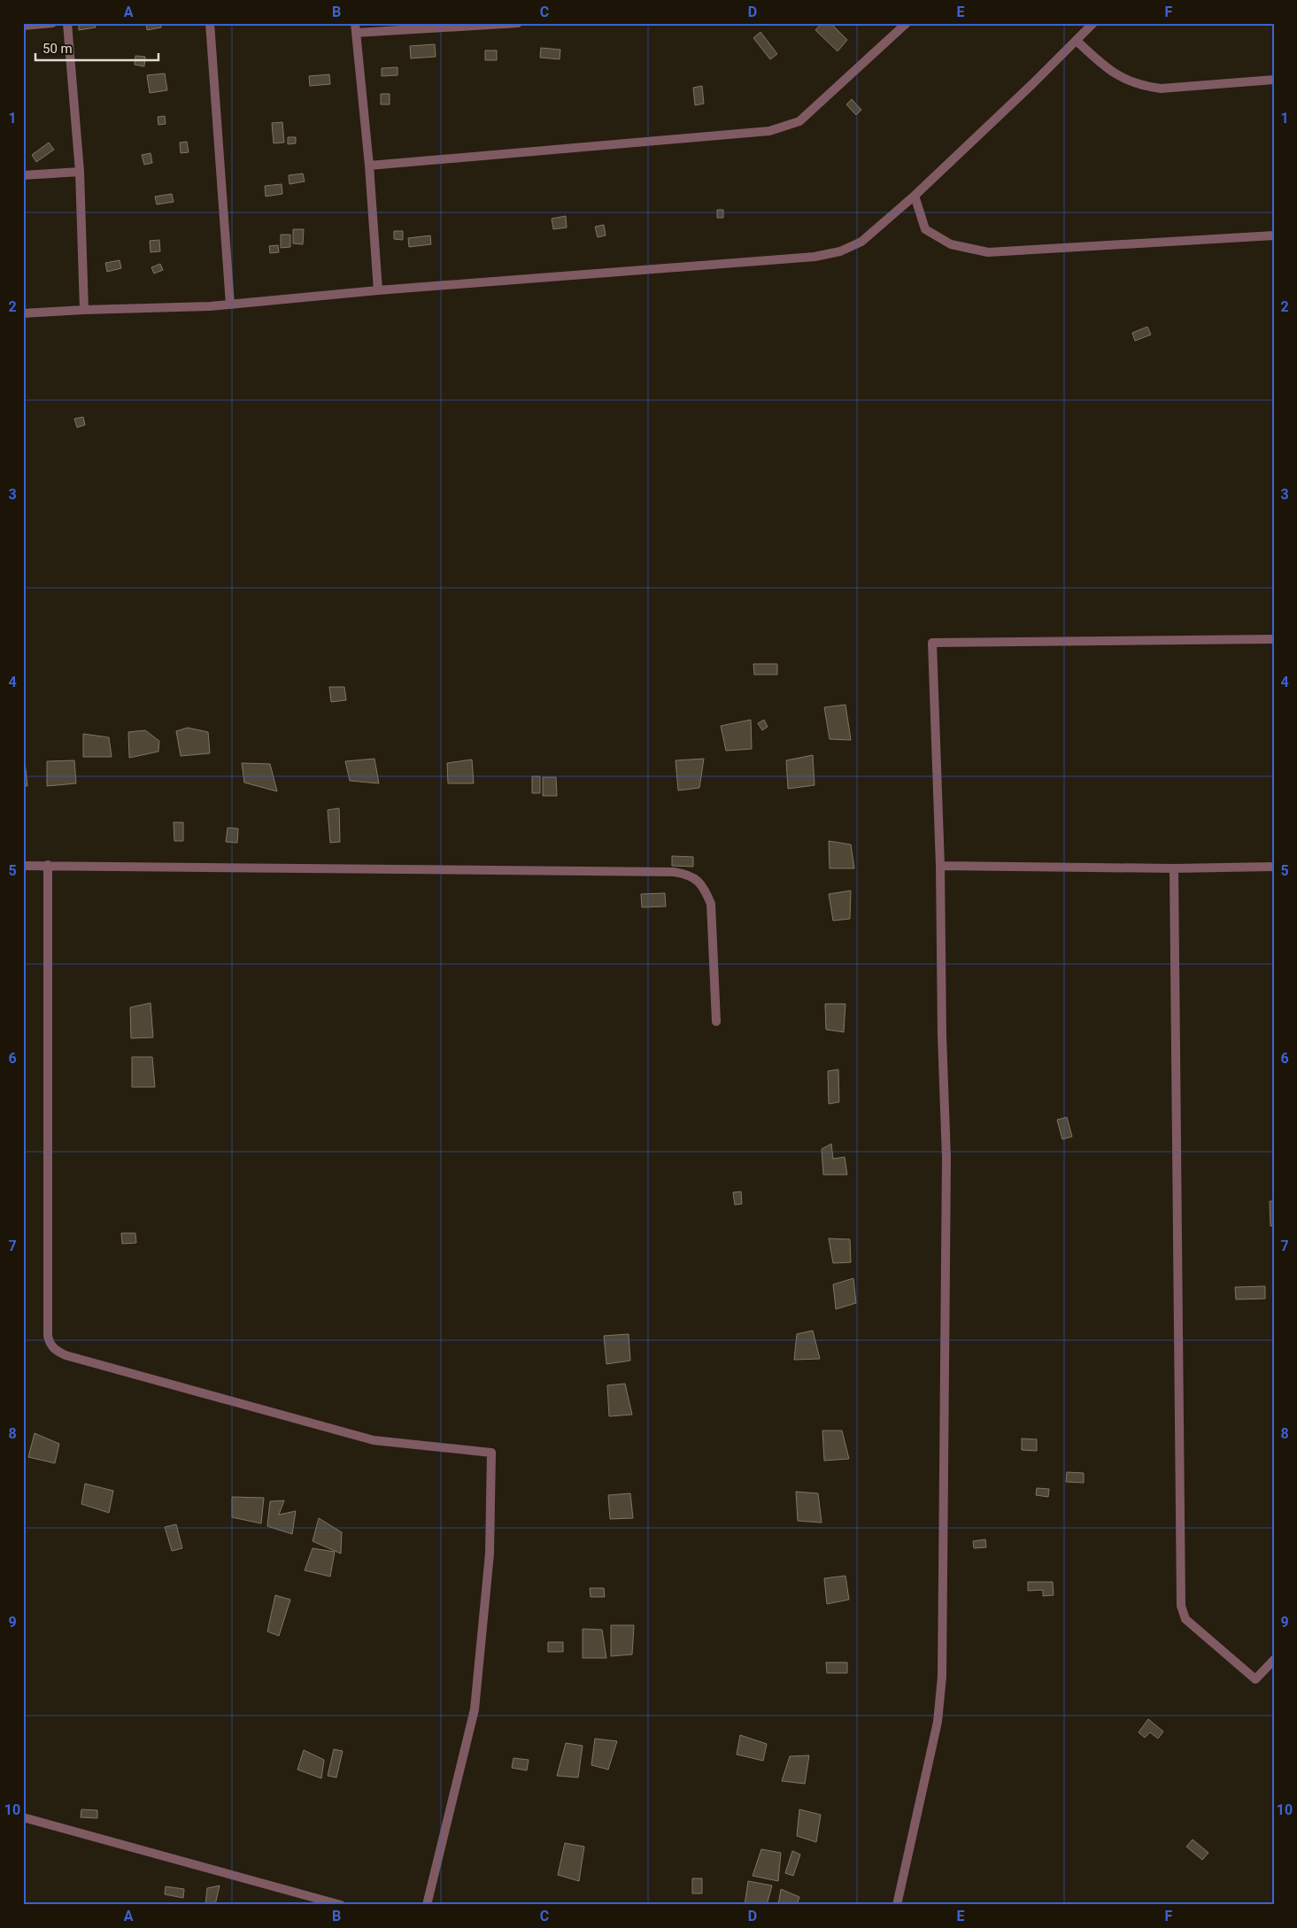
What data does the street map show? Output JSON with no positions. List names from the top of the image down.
{
  "scale_bar": "50 m",
  "grid": {
    "columns": [
      "A",
      "B",
      "C",
      "D",
      "E",
      "F"
    ],
    "rows": [
      "1",
      "2",
      "3",
      "4",
      "5",
      "6",
      "7",
      "8",
      "9",
      "10"
    ]
  }
}
